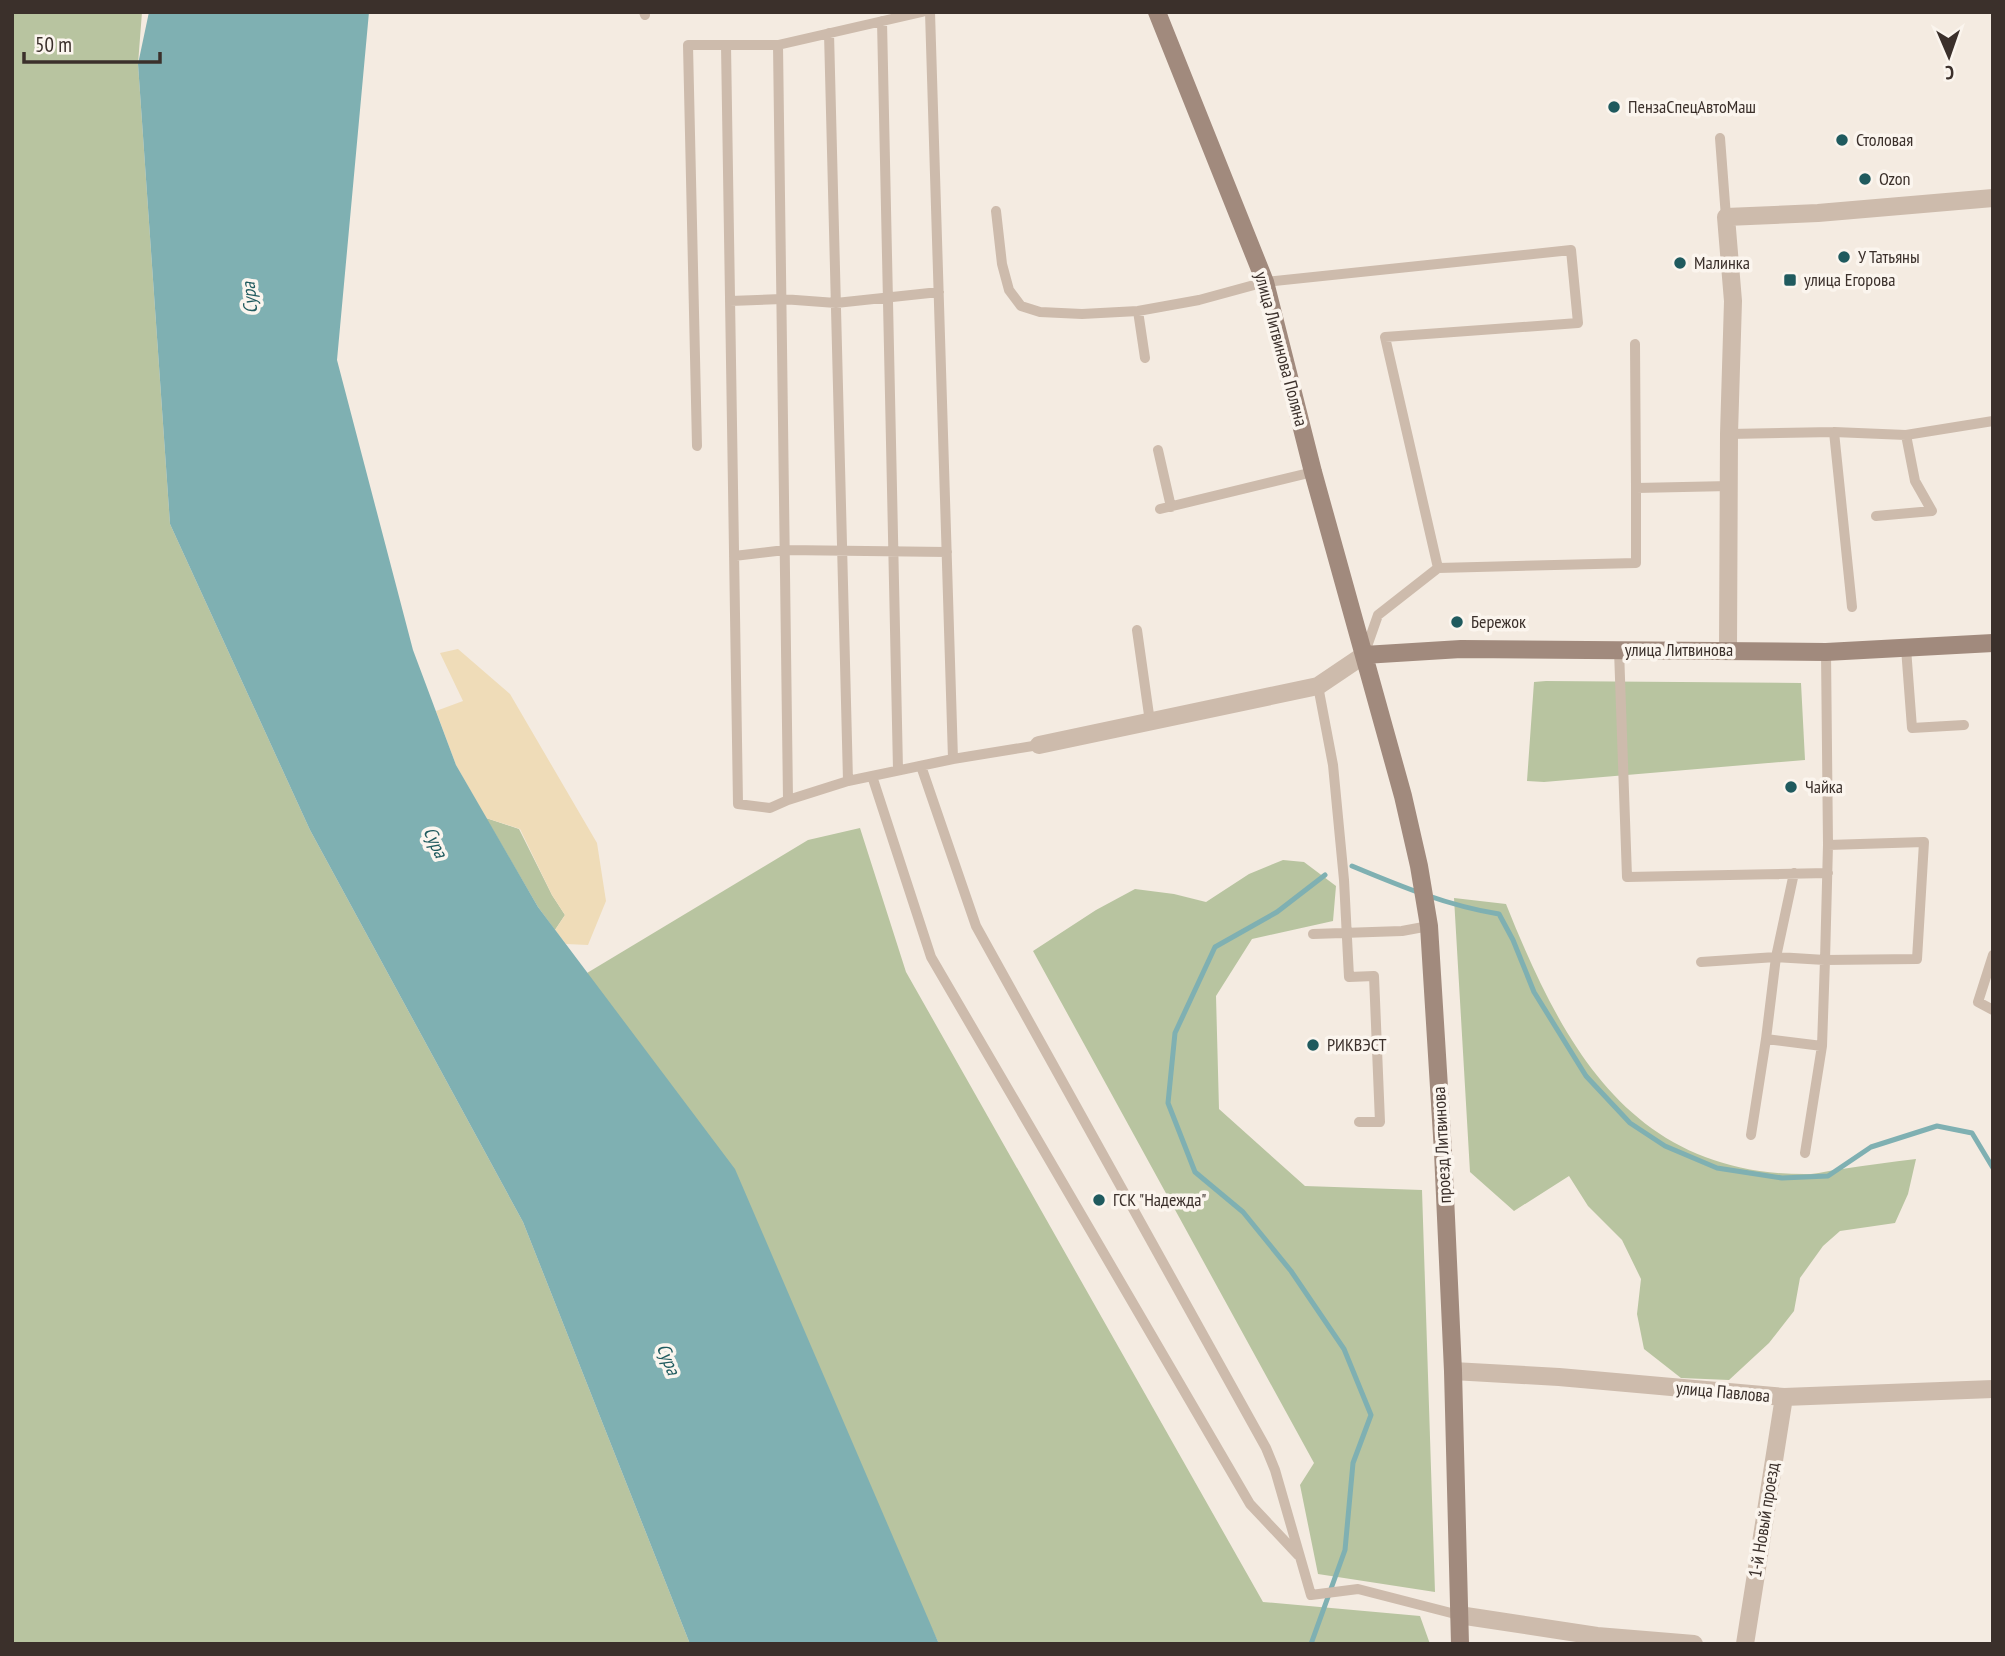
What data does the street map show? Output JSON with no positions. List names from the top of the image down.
{
  "streets": {
    "main road": ["улица Литвинова Поляна", "улица Литвинова", "проезд Литвинова"],
    "street": ["улица Павлова", "1-й Новый проезд"]
  },
  "crossings": [
    ["улица Литвинова Поляна", "улица Литвинова"],
    ["улица Литвинова Поляна", "проезд Литвинова"],
    ["улица Литвинова", "проезд Литвинова"],
    ["проезд Литвинова", "улица Павлова"],
    ["улица Павлова", "1-й Новый проезд"]
  ],
  "water": ["Сура"],
  "places": {
    "other": [
      "ПензаСпецАвтоМаш",
      "Столовая",
      "Ozon",
      "У Татьяны",
      "Малинка",
      "Бережок",
      "Чайка",
      "РИКВЭСТ",
      "ГСК \"Надежда\""
    ],
    "transit": ["улица Егорова"]
  },
  "scale_bar": "50 m",
  "north": "bottom"
}
